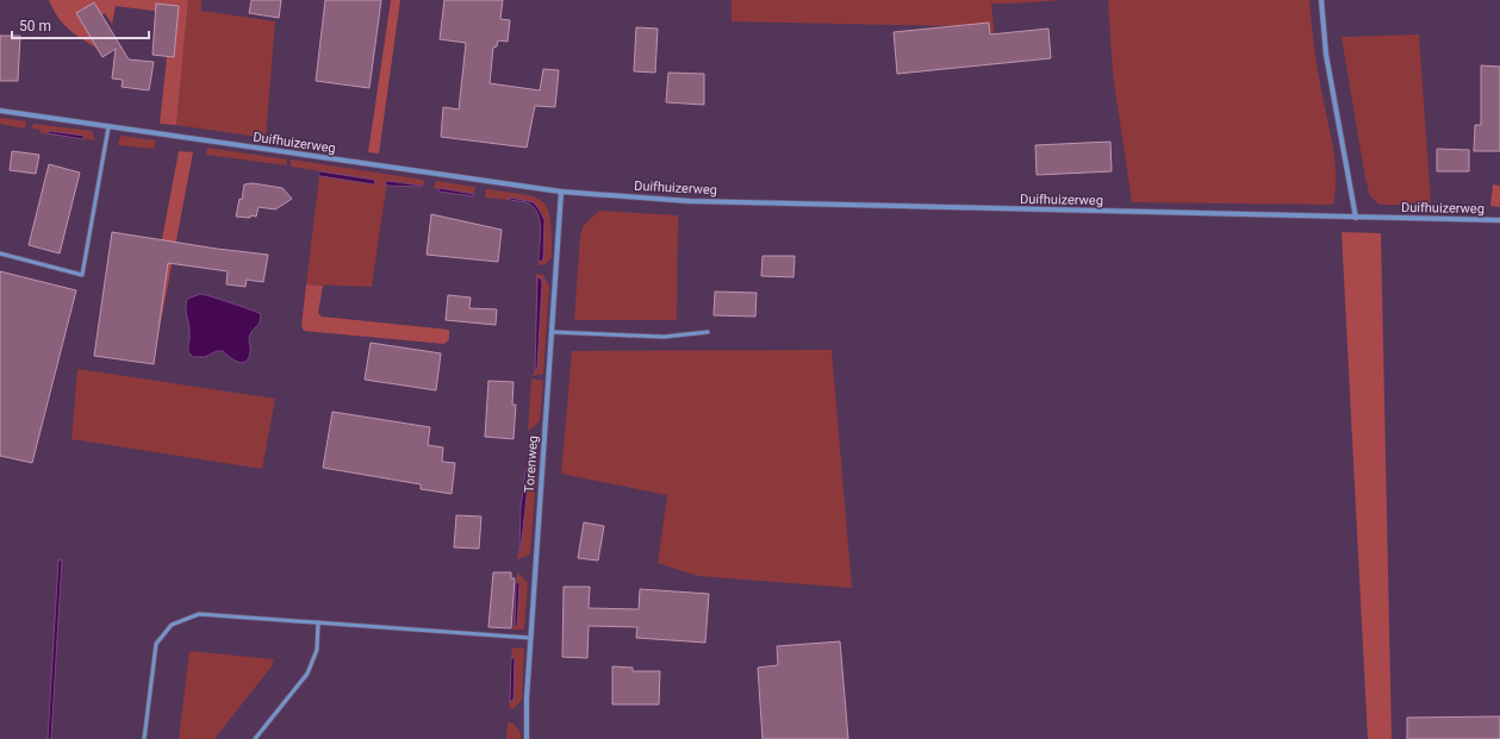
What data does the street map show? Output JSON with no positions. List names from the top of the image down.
{
  "streets": {
    "street": ["Duifhuizerweg", "Torenweg"]
  },
  "crossings": [
    ["Duifhuizerweg", "Torenweg"]
  ],
  "scale_bar": "50 m"
}
